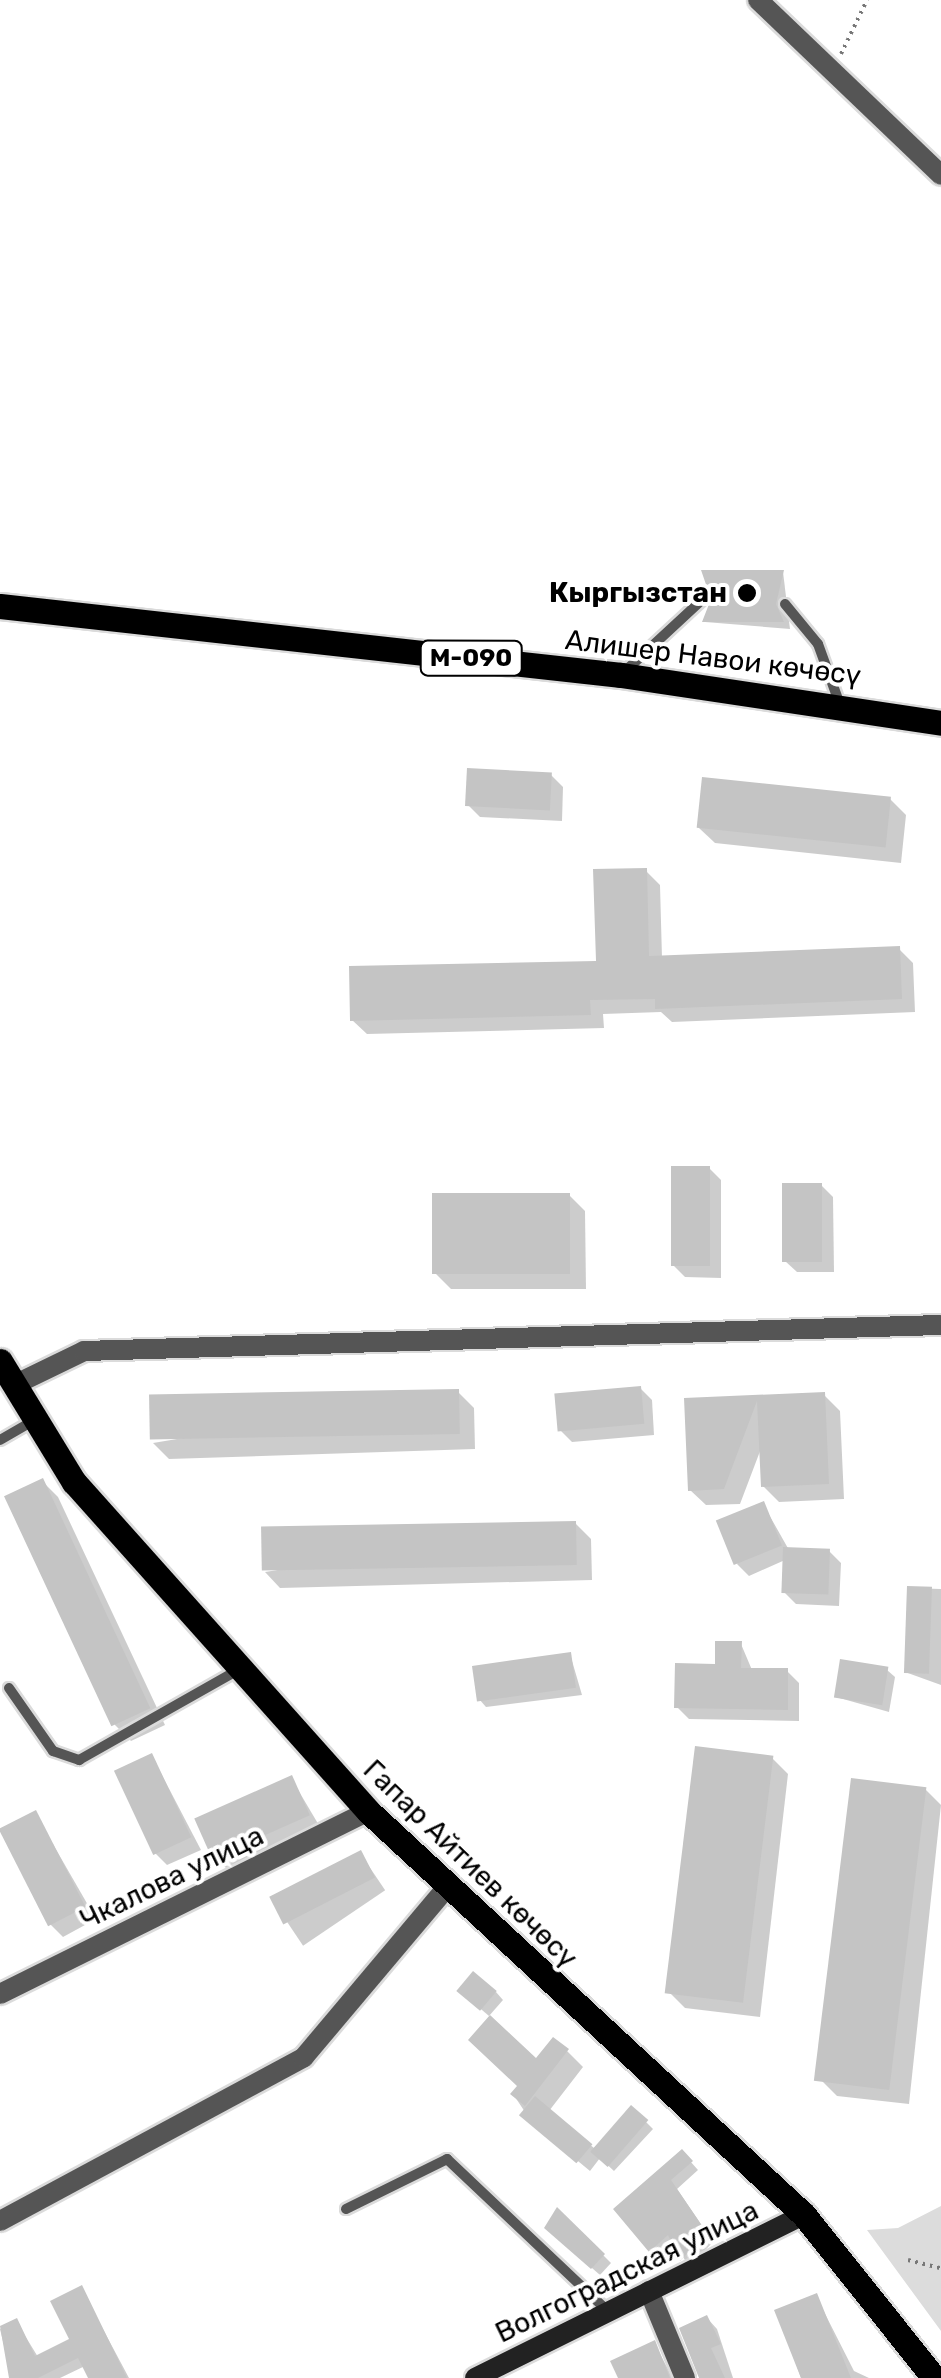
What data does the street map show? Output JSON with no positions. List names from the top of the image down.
{
  "streets": {
    "main road": ["М-090", "Алишер Навои көчөсү", "Гапар Айтиев көчөсү"],
    "street": ["Чкалова улица", "Волгоградская улица"]
  },
  "crossings": [
    ["Гапар Айтиев көчөсү", "Чкалова улица"],
    ["Гапар Айтиев көчөсү", "Волгоградская улица"]
  ],
  "places": ["Кыргызстан"]
}
